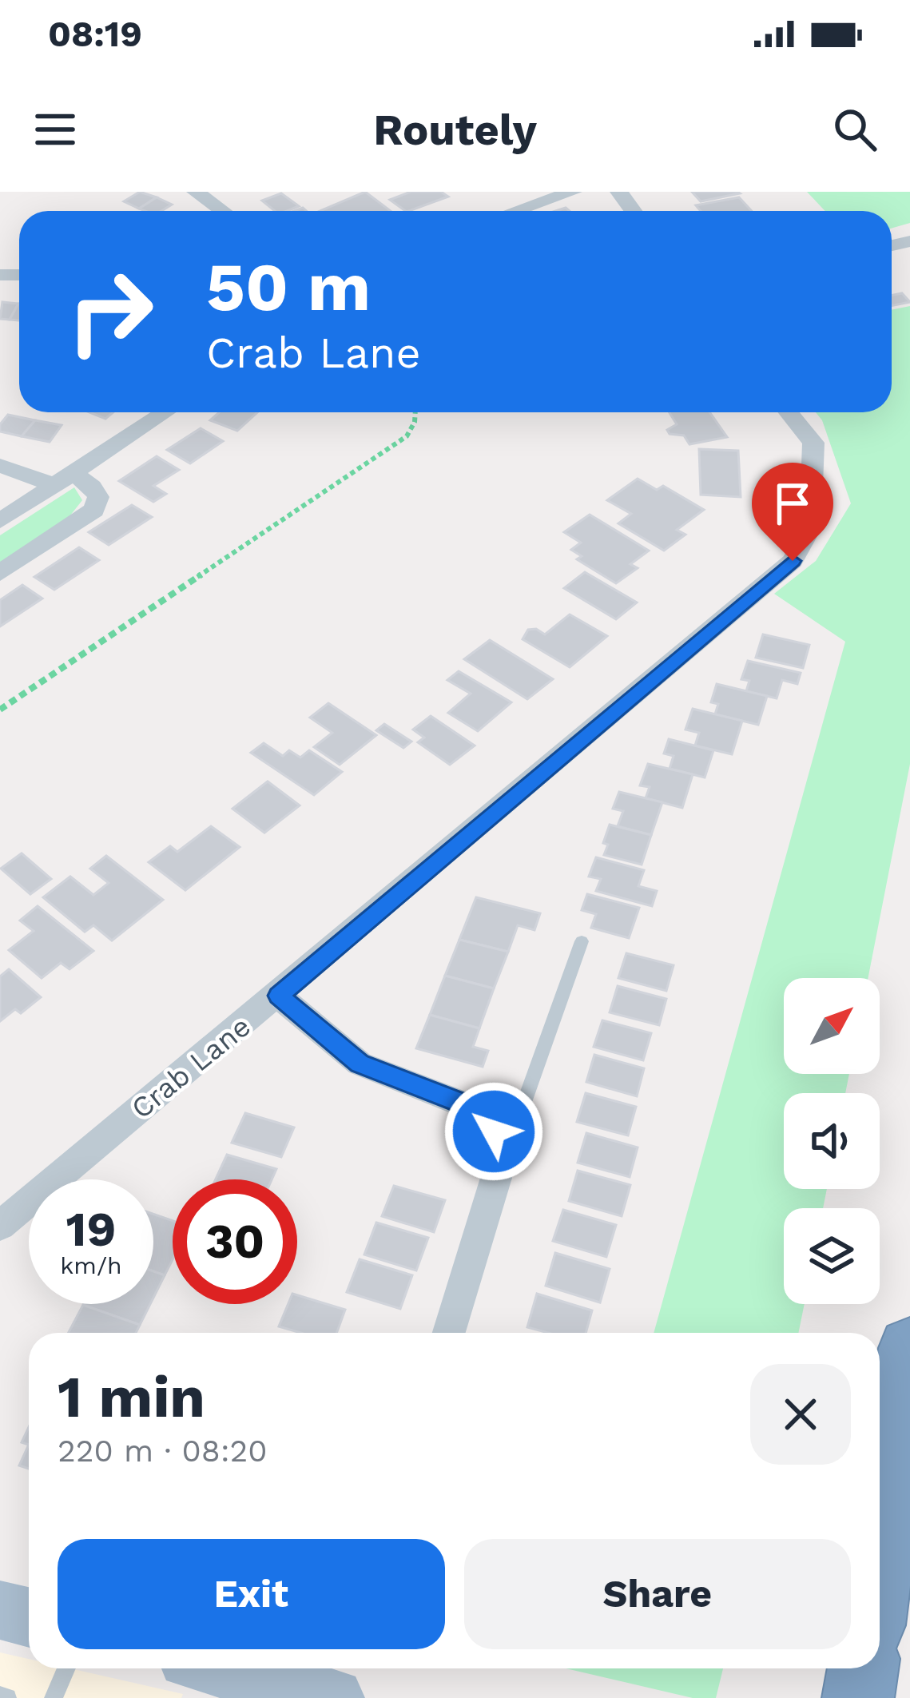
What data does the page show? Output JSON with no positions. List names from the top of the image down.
{
  "streets": {
    "street": ["Crab Lane"]
  },
  "north": "top right",
  "page": {
    "status": "08:19",
    "header": "Routely",
    "turn": ["50 m", "Crab Lane"],
    "speed": "19 km/h",
    "limit": "30",
    "heading": ["1 min", "220 m · 08:20"],
    "buttons": ["Exit", "Share"]
  }
}
